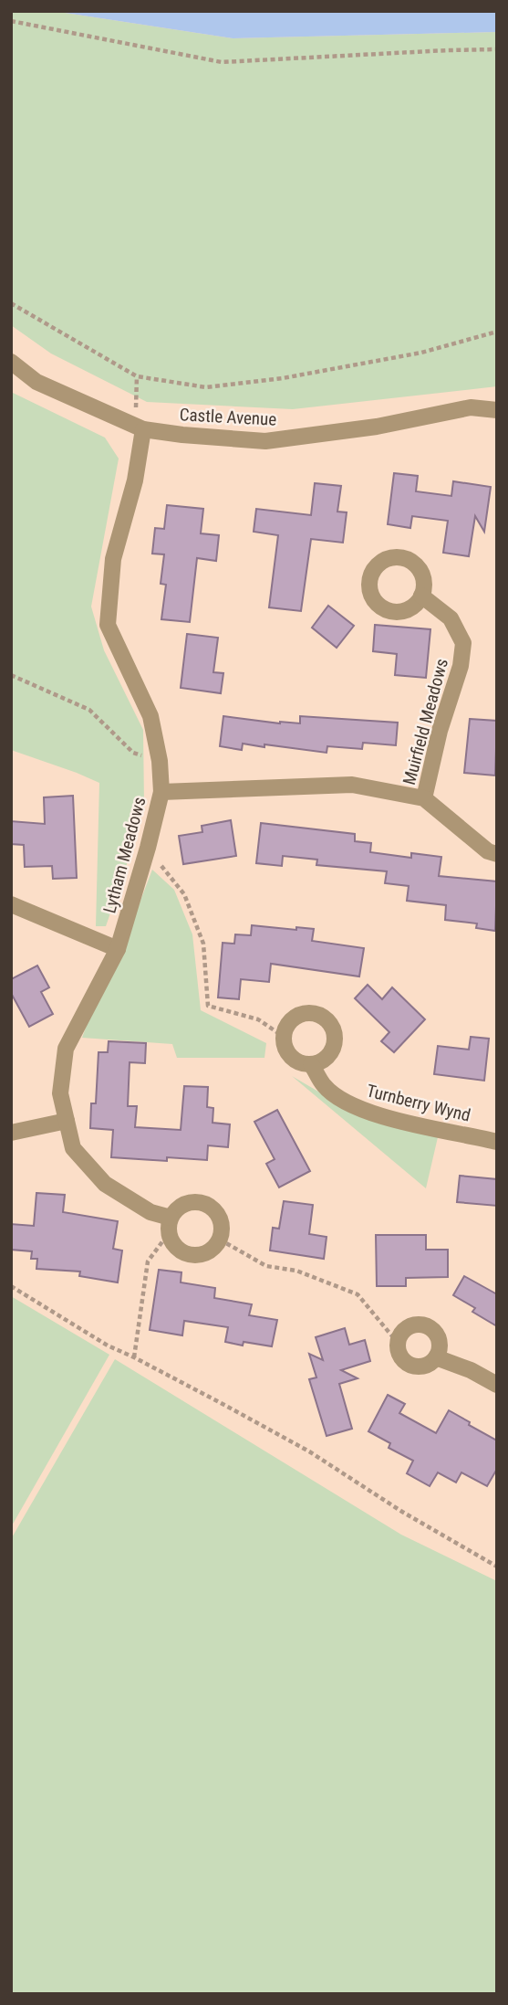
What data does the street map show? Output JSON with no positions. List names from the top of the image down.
{
  "streets": {
    "street": [
      "Castle Avenue",
      "Muirfield Meadows",
      "Lytham Meadows",
      "Turnberry Wynd"
    ]
  },
  "crossings": [
    ["Muirfield Meadows", "Lytham Meadows"]
  ]
}
